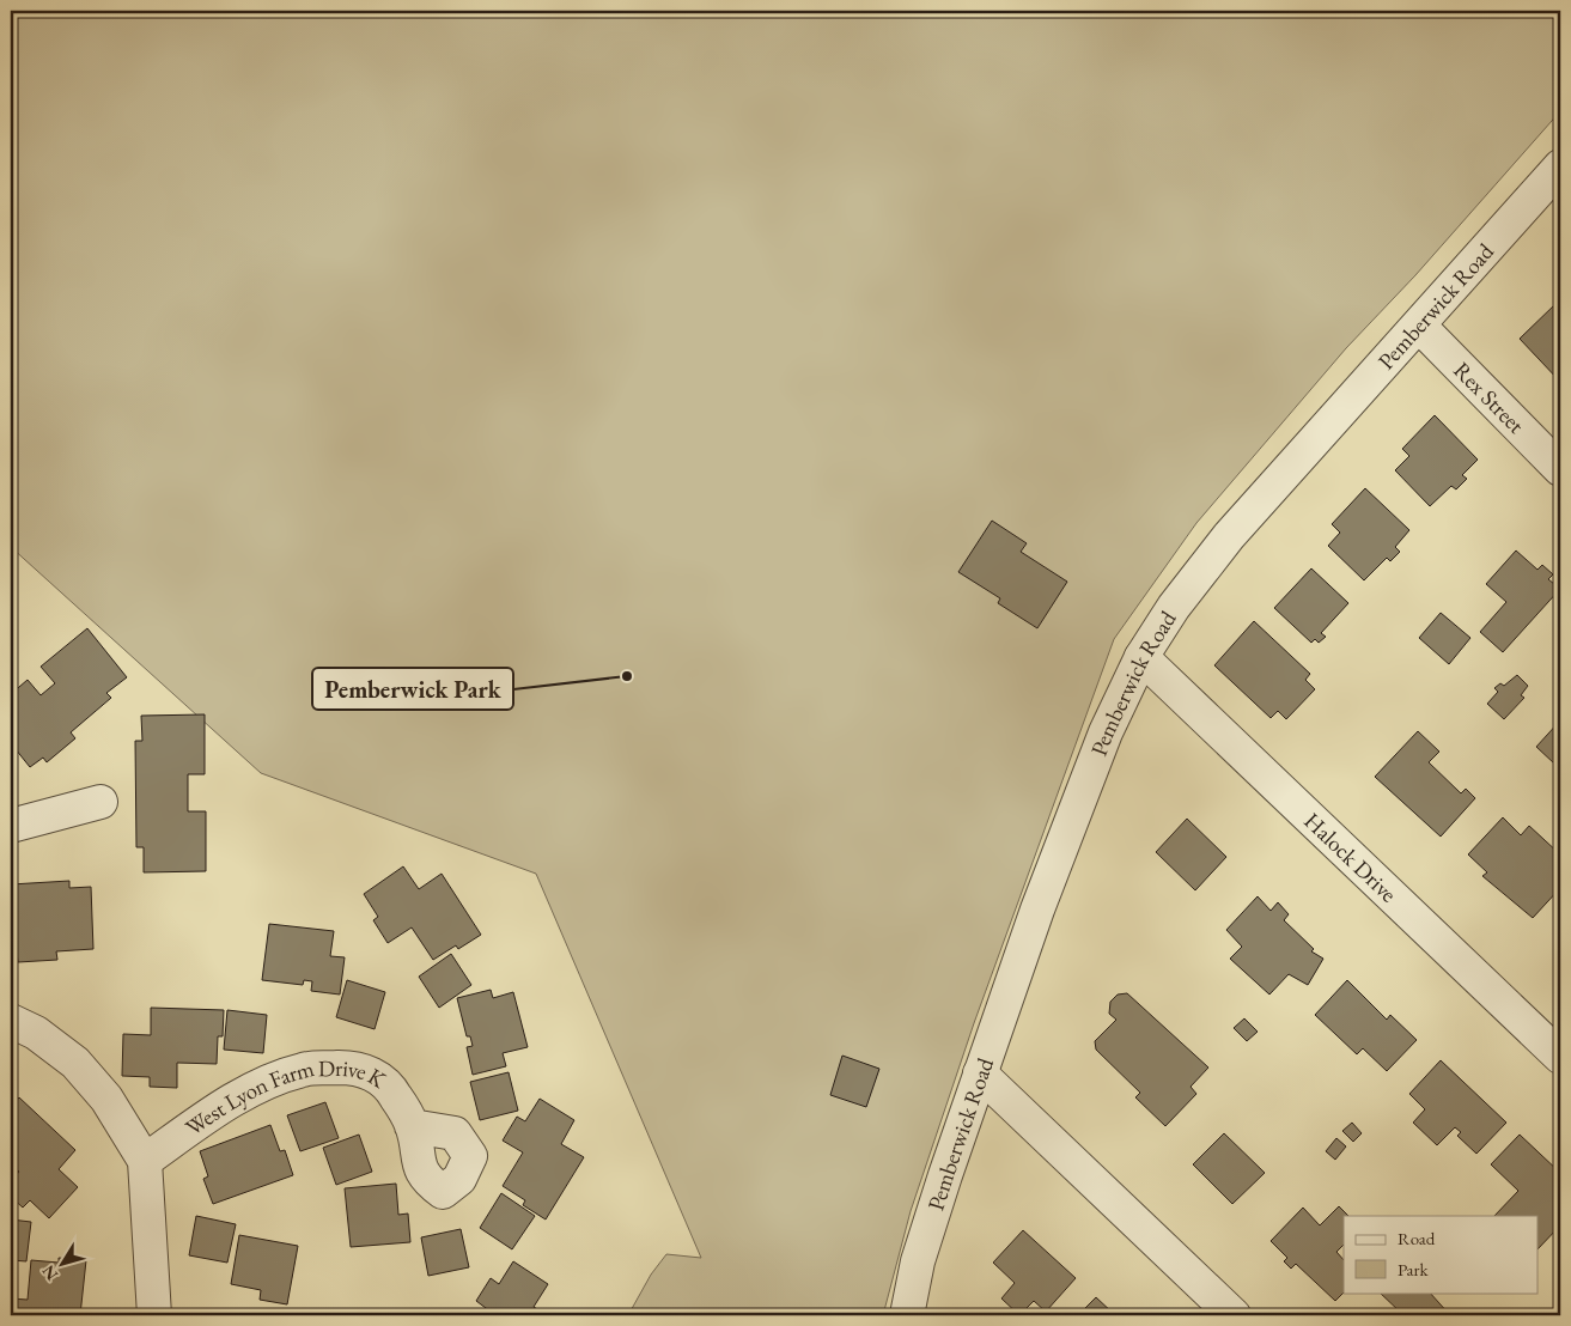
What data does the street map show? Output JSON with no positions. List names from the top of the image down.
{
  "streets": {
    "street": [
      "Pemberwick Road",
      "Rex Street",
      "Halock Drive",
      "West Lyon Farm Drive K"
    ]
  },
  "crossings": [
    ["Pemberwick Road", "Rex Street"],
    ["Pemberwick Road", "Halock Drive"]
  ],
  "places": ["Pemberwick Park"],
  "legend": ["Road", "Park"],
  "north": "bottom left"
}
